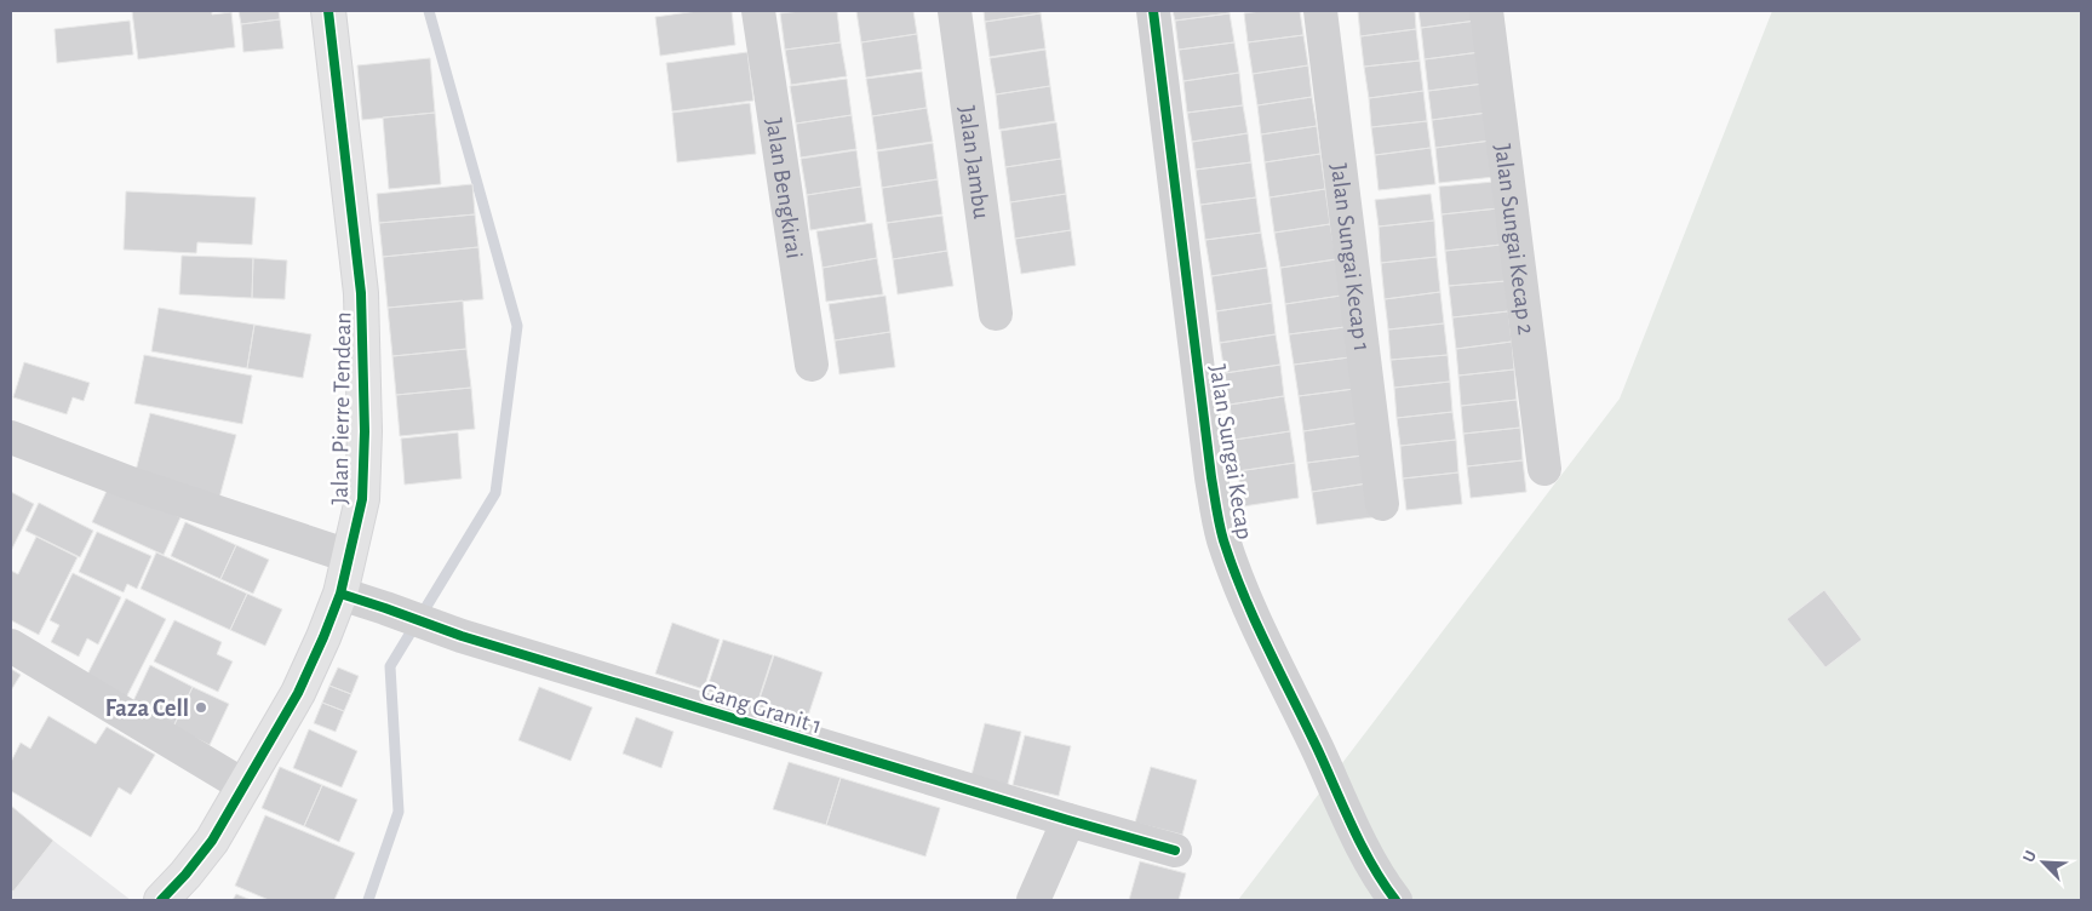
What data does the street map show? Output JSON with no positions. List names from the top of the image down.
{
  "streets": {
    "street": [
      "Jalan Jambu",
      "Jalan Bengkirai",
      "Jalan Sungai Kecap 2",
      "Jalan Sungai Kecap 1",
      "Jalan Pierre Tendean",
      "Jalan Sungai Kecap",
      "Gang Granit 1"
    ]
  },
  "crossings": [
    ["Jalan Pierre Tendean", "Gang Granit 1"]
  ],
  "places": ["Faza Cell"],
  "north": "top left"
}
